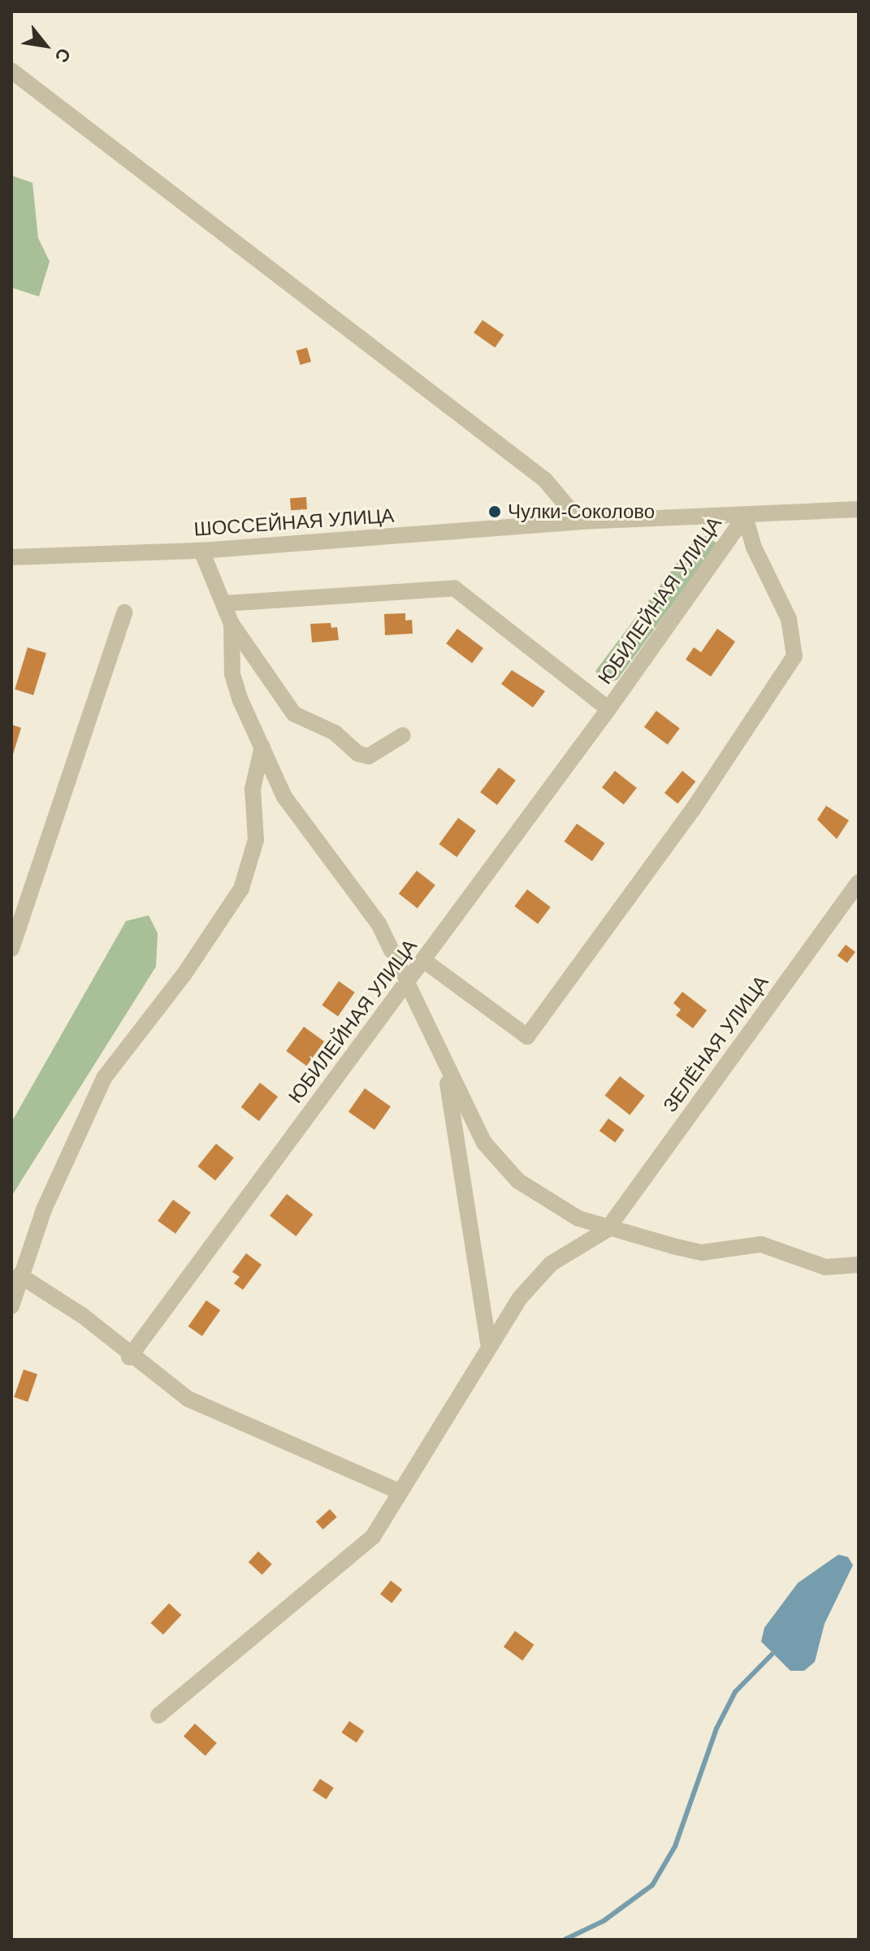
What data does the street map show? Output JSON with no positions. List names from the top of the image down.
{
  "streets": {
    "street": ["ШОССЕЙНАЯ УЛИЦА", "ЮБИЛЕЙНАЯ УЛИЦА", "ЗЕЛЁНАЯ УЛИЦА"]
  },
  "crossings": [
    ["ШОССЕЙНАЯ УЛИЦА", "ЮБИЛЕЙНАЯ УЛИЦА"]
  ],
  "places": ["Чулки-Соколово"],
  "north": "bottom right"
}
